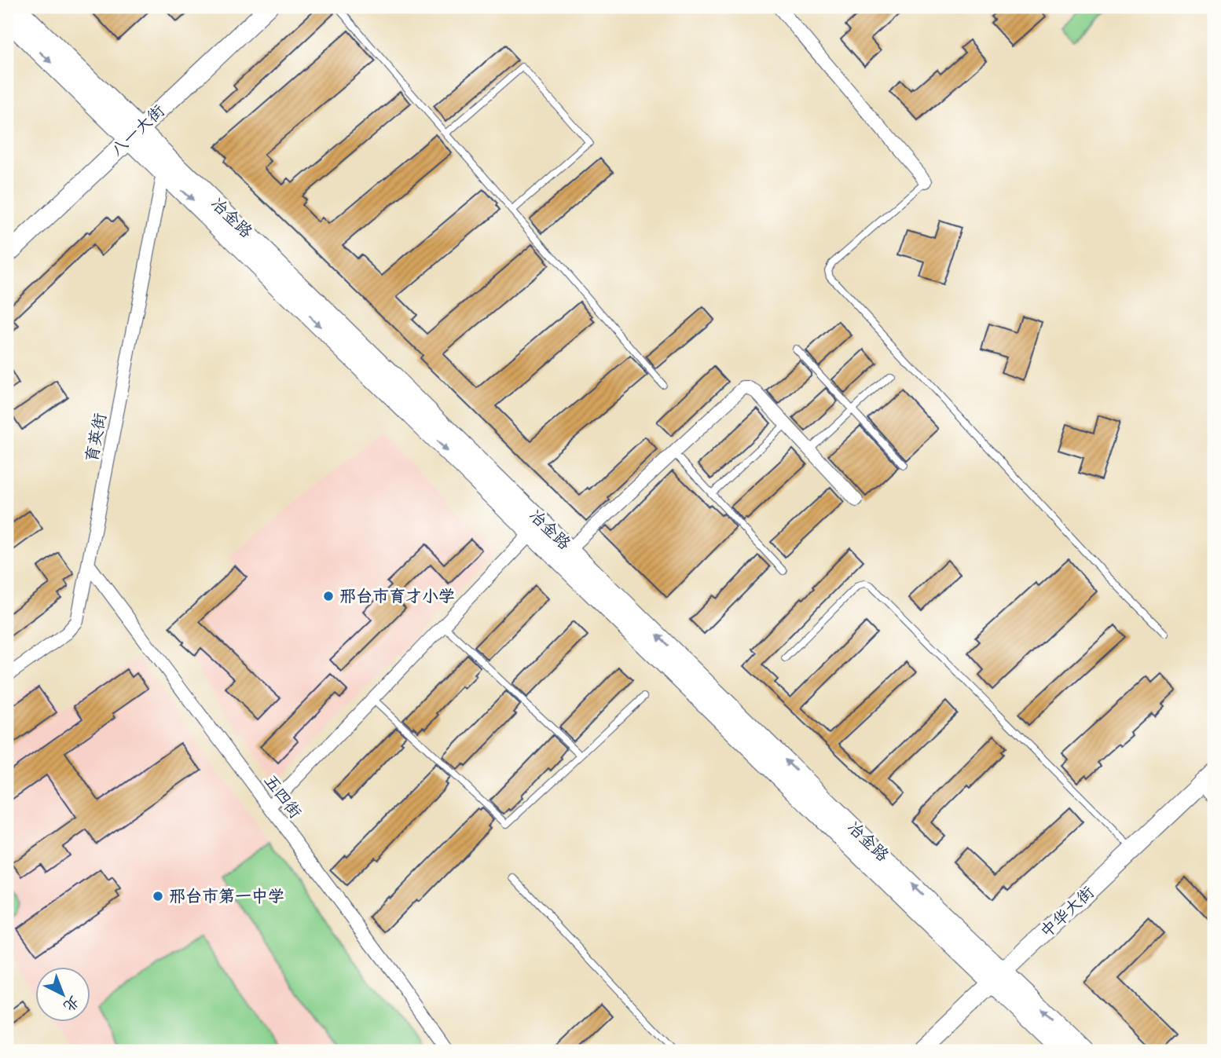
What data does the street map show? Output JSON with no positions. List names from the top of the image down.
{
  "streets": {
    "street": [
      "八一大街",
      "冶金路",
      "育英街",
      "五四街",
      "中华大街"
    ]
  },
  "crossings": [
    ["八一大街", "冶金路"],
    ["冶金路", "育英街"],
    ["冶金路", "中华大街"],
    ["育英街", "五四街"]
  ],
  "places": ["邢台市育才小学", "邢台市第一中学"],
  "north": "bottom right"
}
